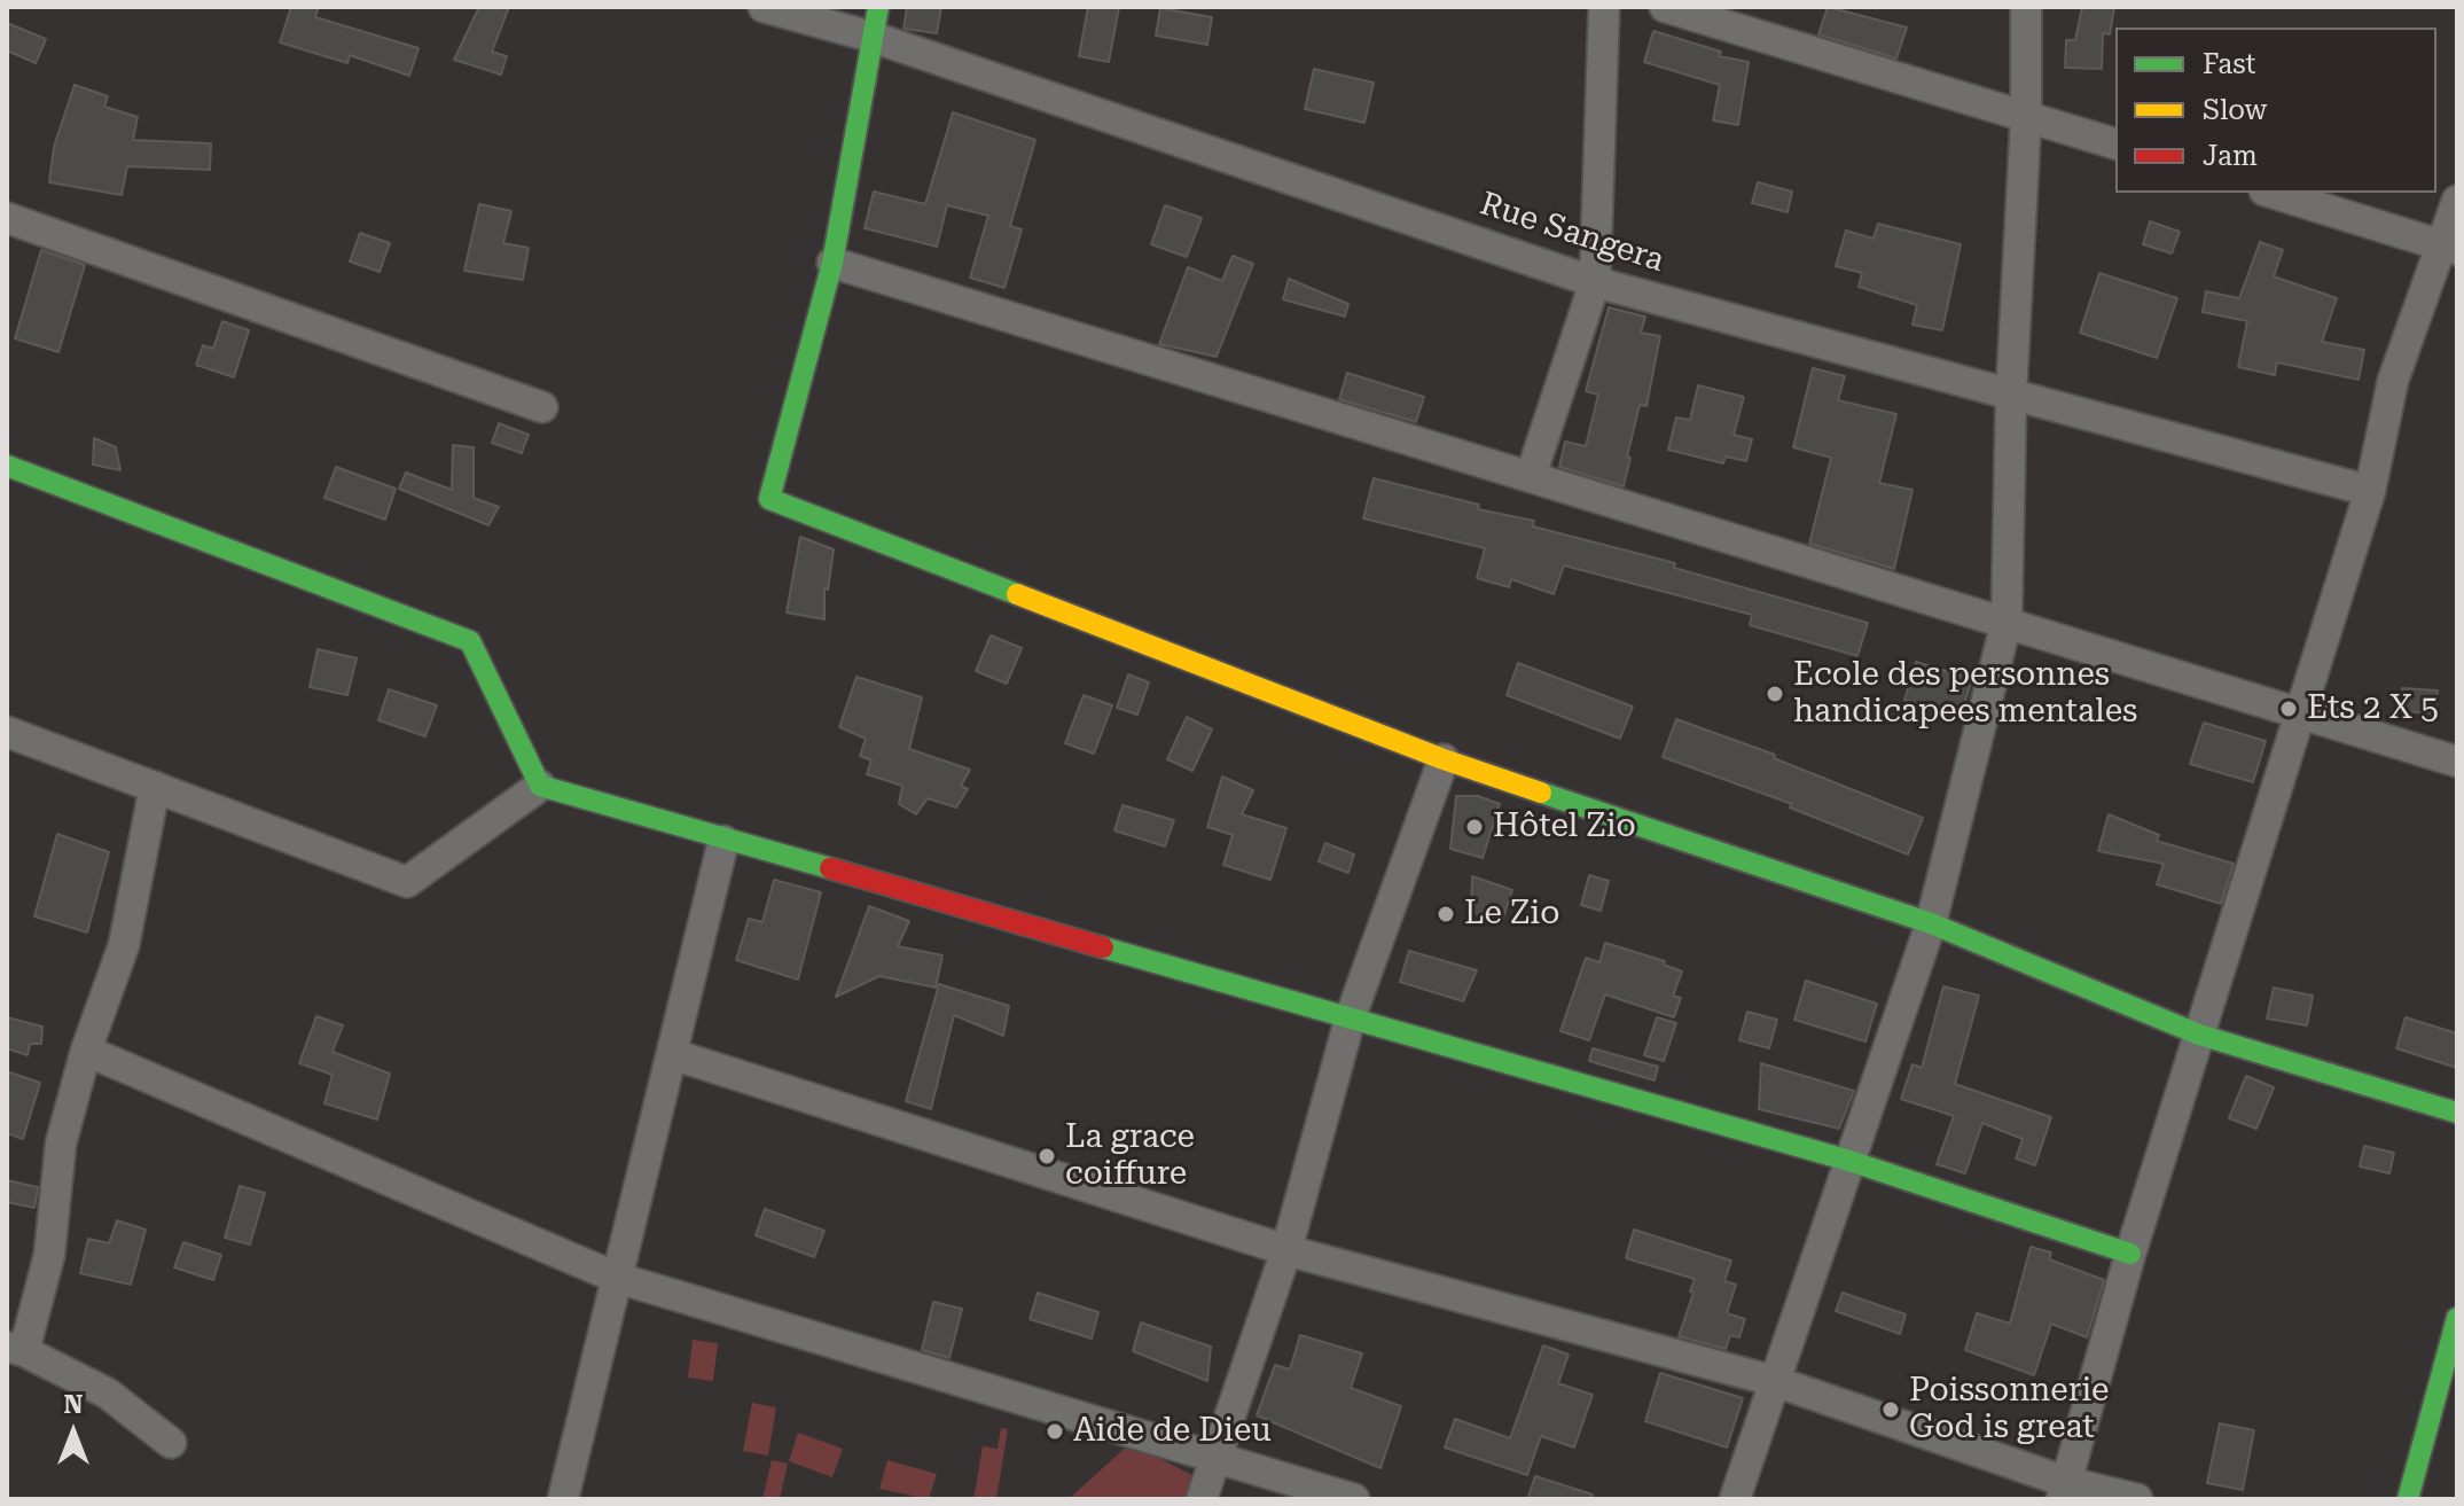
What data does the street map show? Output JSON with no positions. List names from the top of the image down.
{
  "streets": {
    "street": ["Rue Sangera"]
  },
  "places": [
    "Ecole des personnes handicapees mentales",
    "Ets 2 X 5",
    "Hôtel Zio",
    "Le Zio",
    "La grace coiffure",
    "Poissonnerie God is great",
    "Aide de Dieu"
  ],
  "legend": ["Fast", "Slow", "Jam"],
  "north": "top"
}
